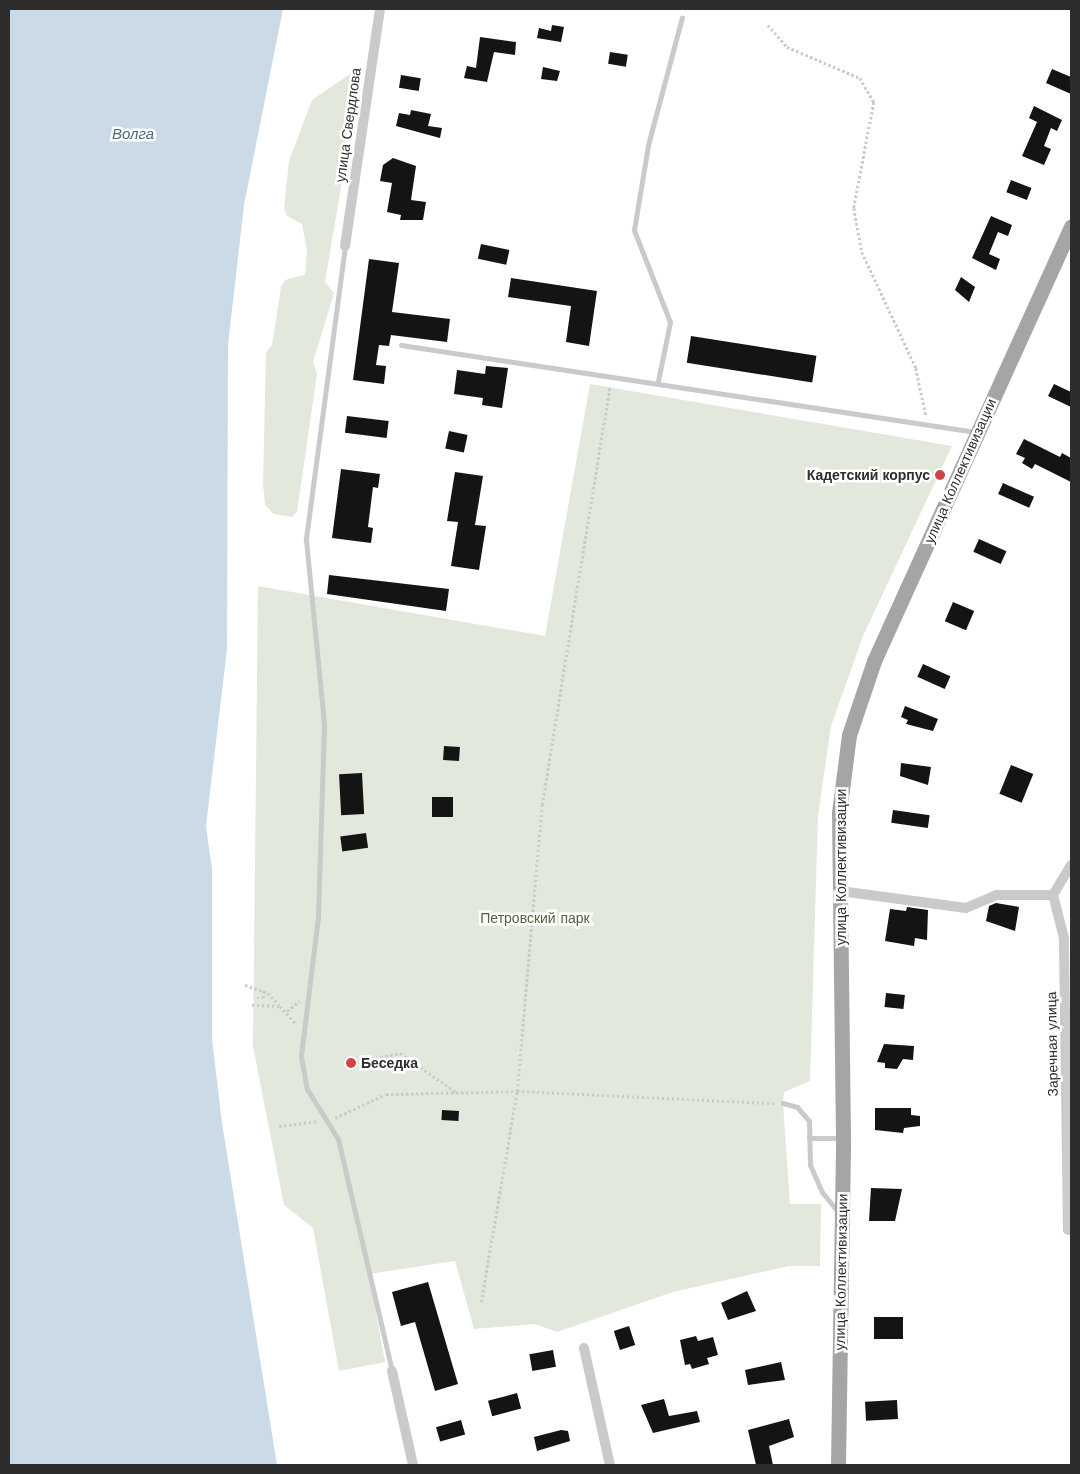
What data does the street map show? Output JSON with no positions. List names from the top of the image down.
{
  "streets": {
    "main road": ["улица Коллективизации"],
    "street": ["улица Свердлова", "Заречная улица"]
  },
  "water": ["Волга"],
  "parks": ["Петровский парк"],
  "places": ["Кадетский корпус", "Беседка"]
}
